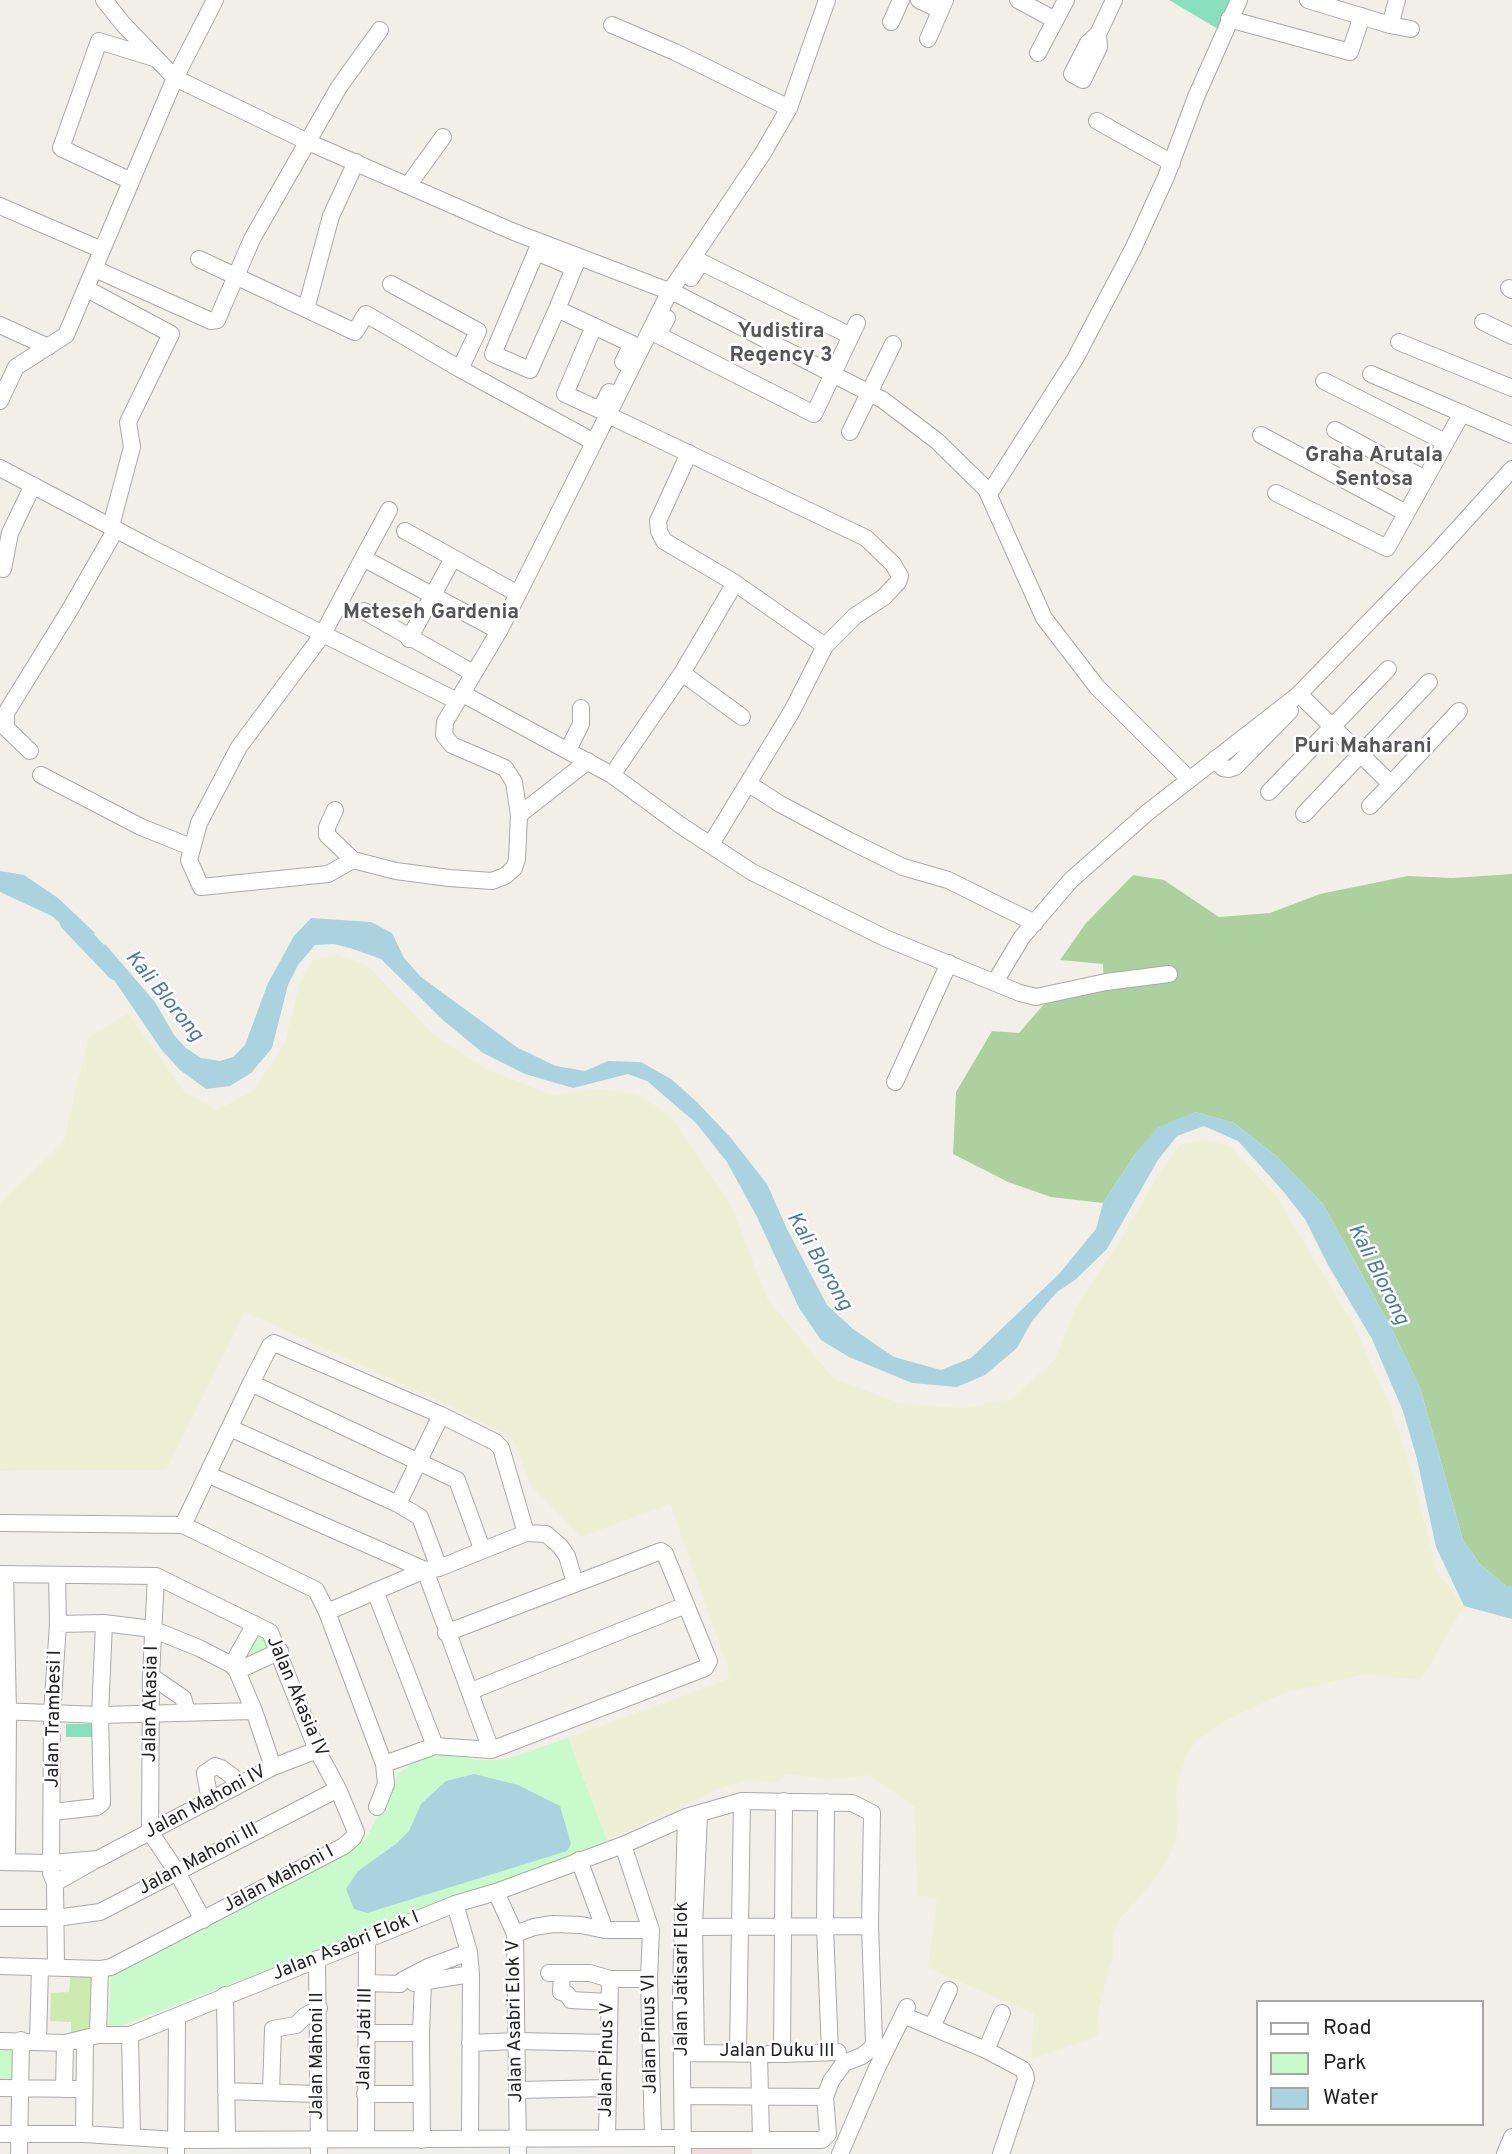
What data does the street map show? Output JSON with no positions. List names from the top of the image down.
{
  "streets": {
    "street": [
      "Jalan Akasia IV",
      "Jalan Akasia I",
      "Jalan Trambesi I",
      "Jalan Mahoni IV",
      "Jalan Mahoni III",
      "Jalan Mahoni I",
      "Jalan Asabri Elok I",
      "Jalan Jatisari Elok",
      "Jalan Asabri Elok V",
      "Jalan Pinus VI",
      "Jalan Jati III",
      "Jalan Duku III",
      "Jalan Mahoni II",
      "Jalan Pinus V"
    ]
  },
  "crossings": [
    ["Jalan Akasia IV", "Jalan Akasia I"],
    ["Jalan Akasia IV", "Jalan Mahoni IV"],
    ["Jalan Akasia IV", "Jalan Mahoni III"],
    ["Jalan Akasia IV", "Jalan Mahoni I"],
    ["Jalan Akasia I", "Jalan Mahoni IV"],
    ["Jalan Akasia I", "Jalan Mahoni I"],
    ["Jalan Trambesi I", "Jalan Mahoni IV"],
    ["Jalan Trambesi I", "Jalan Mahoni III"],
    ["Jalan Trambesi I", "Jalan Mahoni I"],
    ["Jalan Trambesi I", "Jalan Asabri Elok I"],
    ["Jalan Mahoni IV", "Jalan Mahoni I"],
    ["Jalan Mahoni III", "Jalan Mahoni I"],
    ["Jalan Asabri Elok I", "Jalan Jatisari Elok"],
    ["Jalan Asabri Elok I", "Jalan Asabri Elok V"],
    ["Jalan Asabri Elok I", "Jalan Jati III"],
    ["Jalan Asabri Elok I", "Jalan Mahoni II"],
    ["Jalan Jatisari Elok", "Jalan Duku III"],
    ["Jalan Pinus VI", "Jalan Pinus V"]
  ],
  "districts": [
    "Yudistira Regency 3",
    "Graha Arutala Sentosa",
    "Meteseh Gardenia",
    "Puri Maharani"
  ],
  "water": ["Kali Blorong"],
  "legend": ["Road", "Park", "Water"]
}
